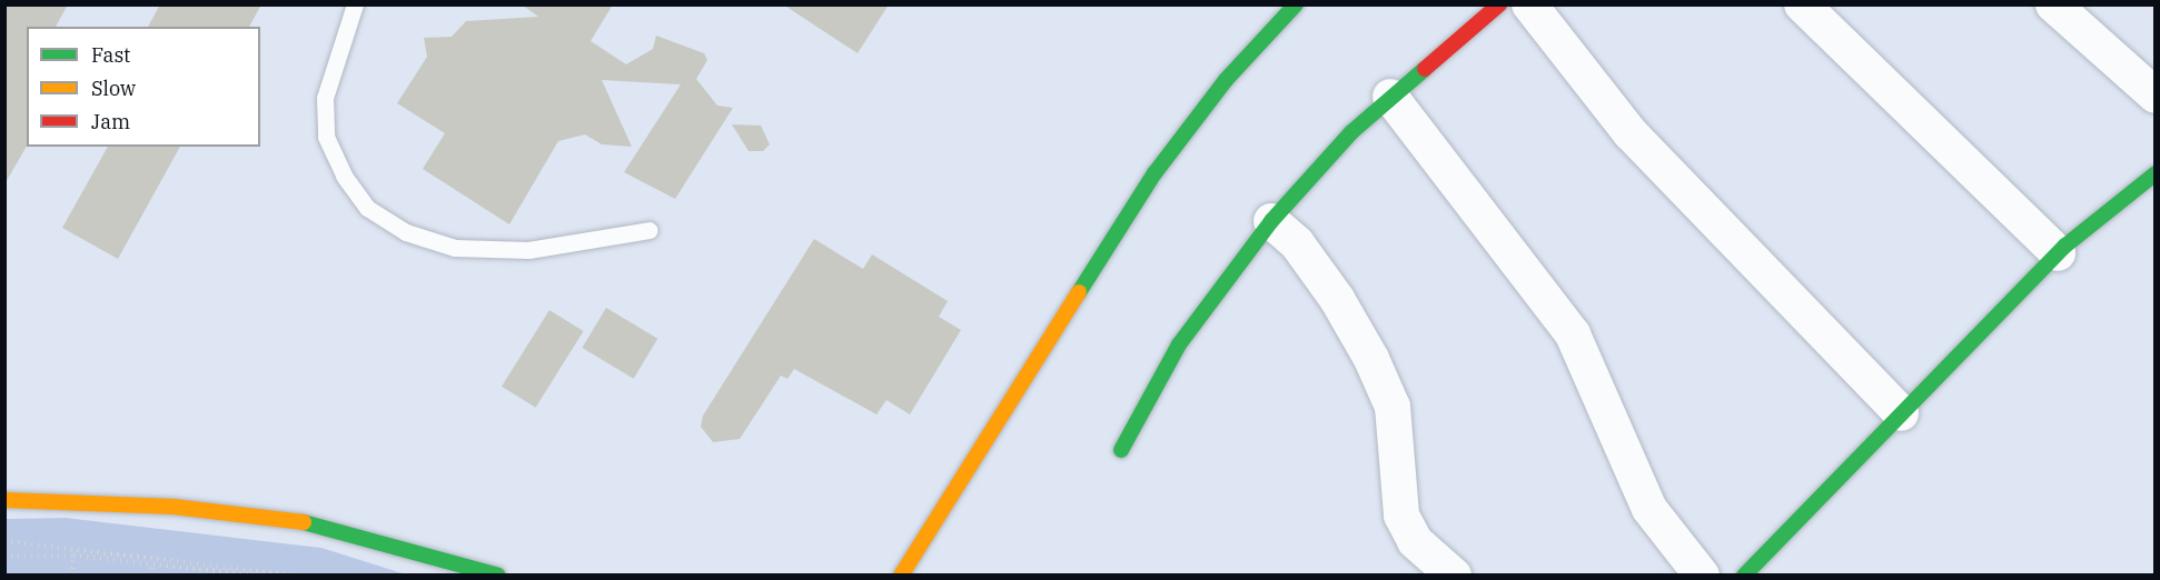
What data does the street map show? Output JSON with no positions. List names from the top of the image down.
{
  "legend": ["Fast", "Slow", "Jam"]
}
